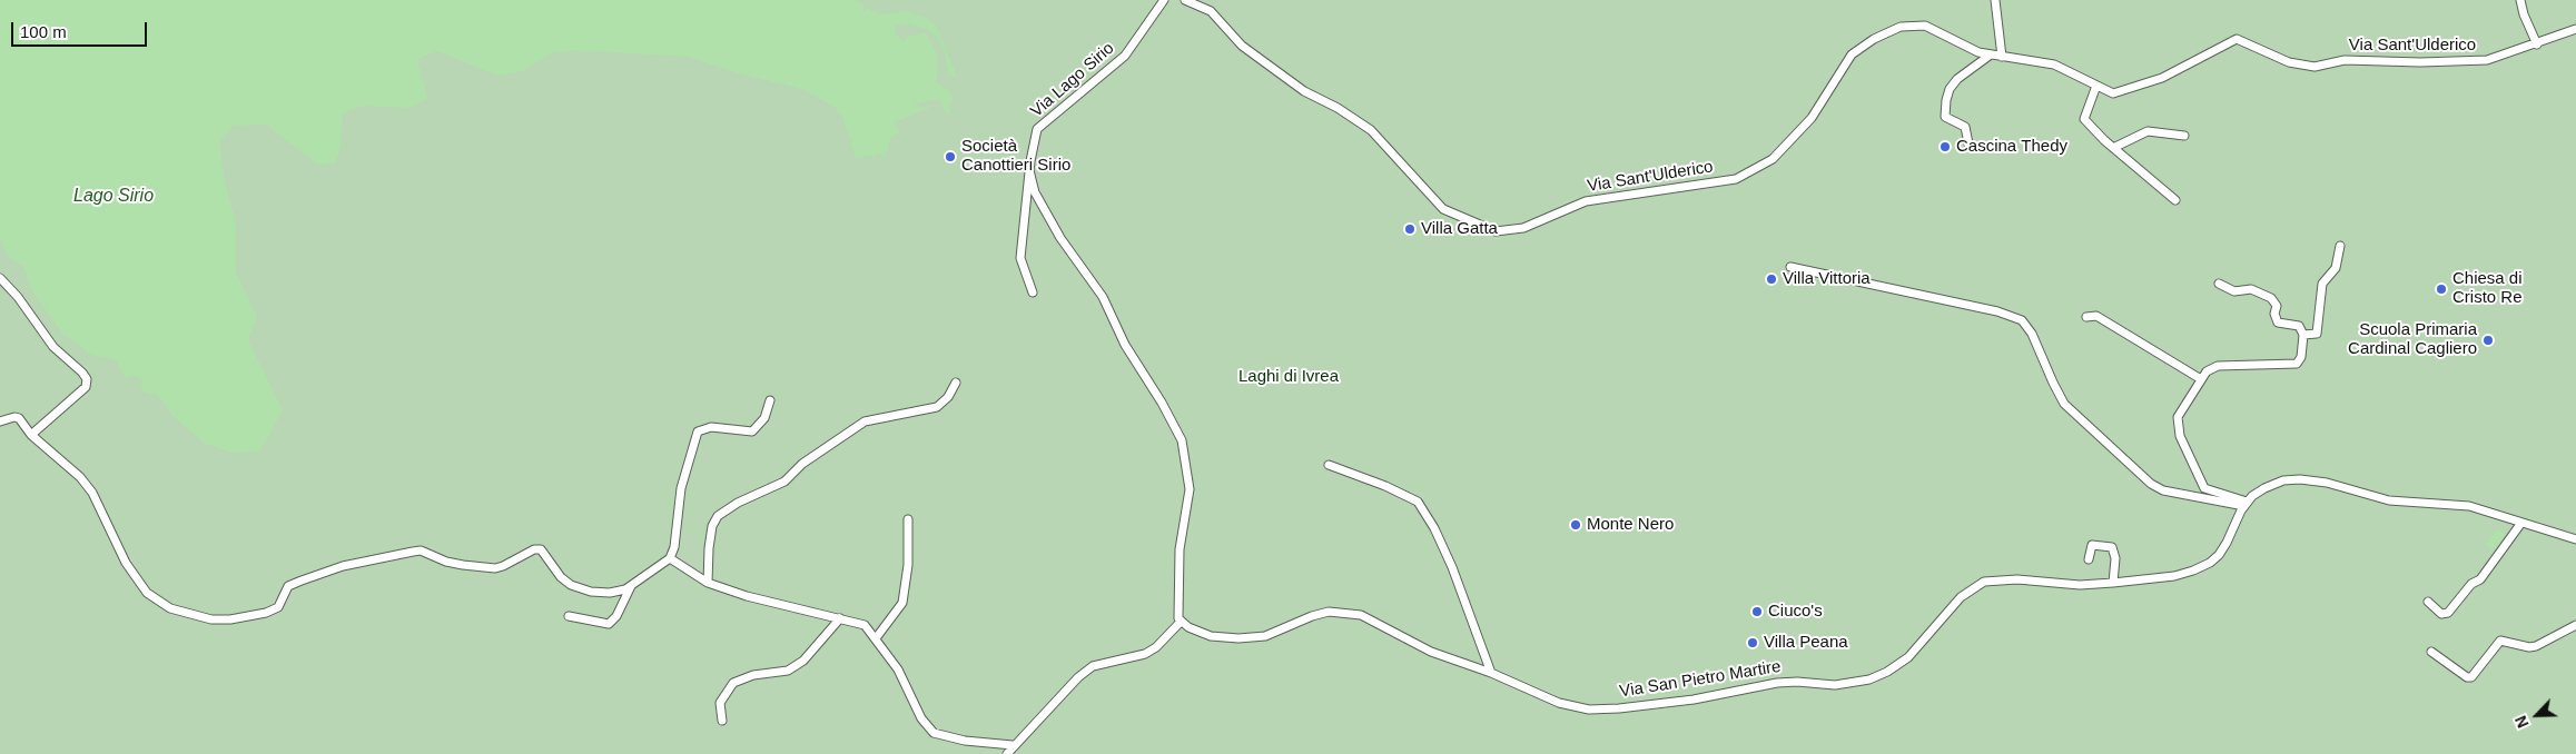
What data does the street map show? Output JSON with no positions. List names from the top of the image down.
{
  "streets": {
    "street": ["Via Sant'Ulderico", "Via Lago Sirio", "Via San Pietro Martire"]
  },
  "water": ["Lago Sirio"],
  "parks": ["Laghi di Ivrea"],
  "places": [
    "Cascina Thedy",
    "Società Canottieri Sirio",
    "Villa Gatta",
    "Villa Vittoria",
    "Chiesa di Cristo Re",
    "Scuola Primaria Cardinal Cagliero",
    "Monte Nero",
    "Ciuco's",
    "Villa Peana"
  ],
  "scale_bar": "100 m",
  "north": "bottom left"
}
